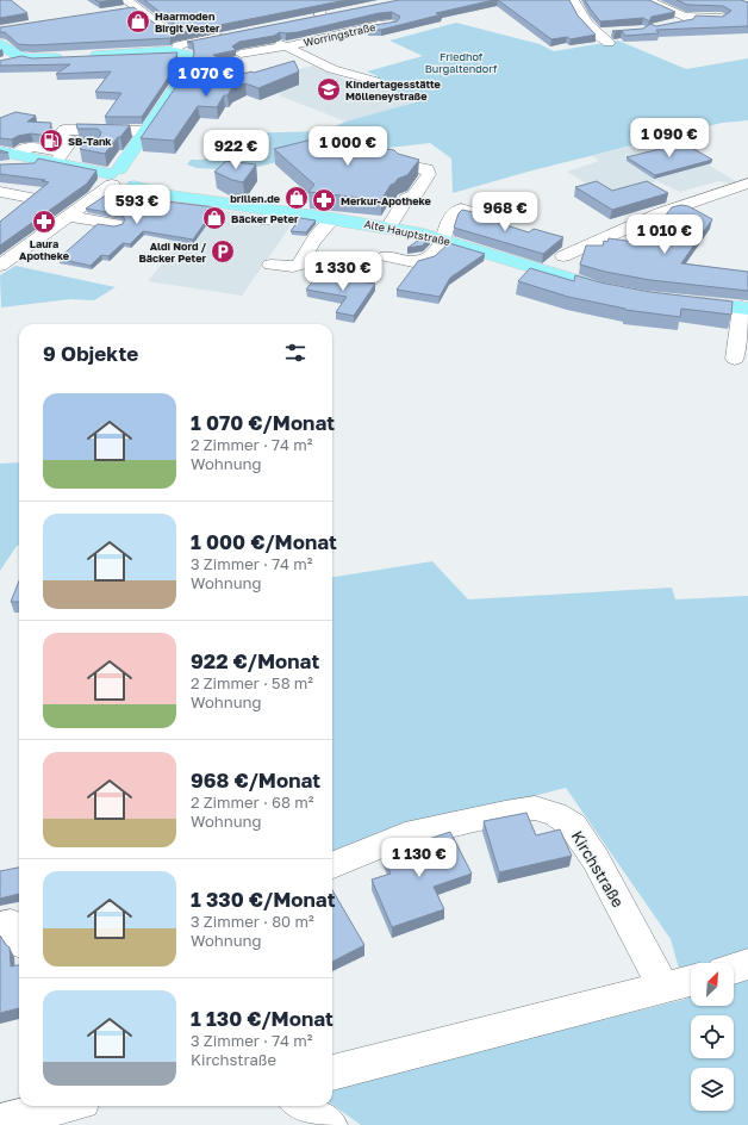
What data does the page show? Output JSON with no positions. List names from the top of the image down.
{
  "streets": {
    "main road": ["Alte Hauptstraße"],
    "street": ["Worringstraße", "Kirchstraße"]
  },
  "parks": ["Friedhof Burgaltendorf"],
  "places": {
    "shop": ["Haarmoden Birgit Vester", "brillen.de", "Bäcker Peter"],
    "school or university": ["Kindertagesstätte Mölleneystraße"],
    "fuel station": ["SB-Tank"],
    "pharmacy": ["Merkur-Apotheke", "Laura Apotheke"],
    "parking": ["Aldi Nord / Bäcker Peter"]
  },
  "north": "top right",
  "page": {
    "price": [
      "1 070 €",
      "1 090 €",
      "1 000 €",
      "922 €",
      "593 €",
      "968 €",
      "1 010 €",
      "1 330 €",
      "1 130 €"
    ],
    "heading": "9 Objekte",
    "list": [
      {
        "name": "1 070 €/Monat",
        "note": "2 Zimmer · 74 m² · Wohnung"
      },
      {
        "name": "1 000 €/Monat",
        "note": "3 Zimmer · 74 m² · Wohnung"
      },
      {
        "name": "922 €/Monat",
        "note": "2 Zimmer · 58 m² · Wohnung"
      },
      {
        "name": "968 €/Monat",
        "note": "2 Zimmer · 68 m² · Wohnung"
      },
      {
        "name": "1 330 €/Monat",
        "note": "3 Zimmer · 80 m² · Wohnung"
      },
      {
        "name": "1 130 €/Monat",
        "note": "3 Zimmer · 74 m² · Kirchstraße"
      }
    ]
  }
}
